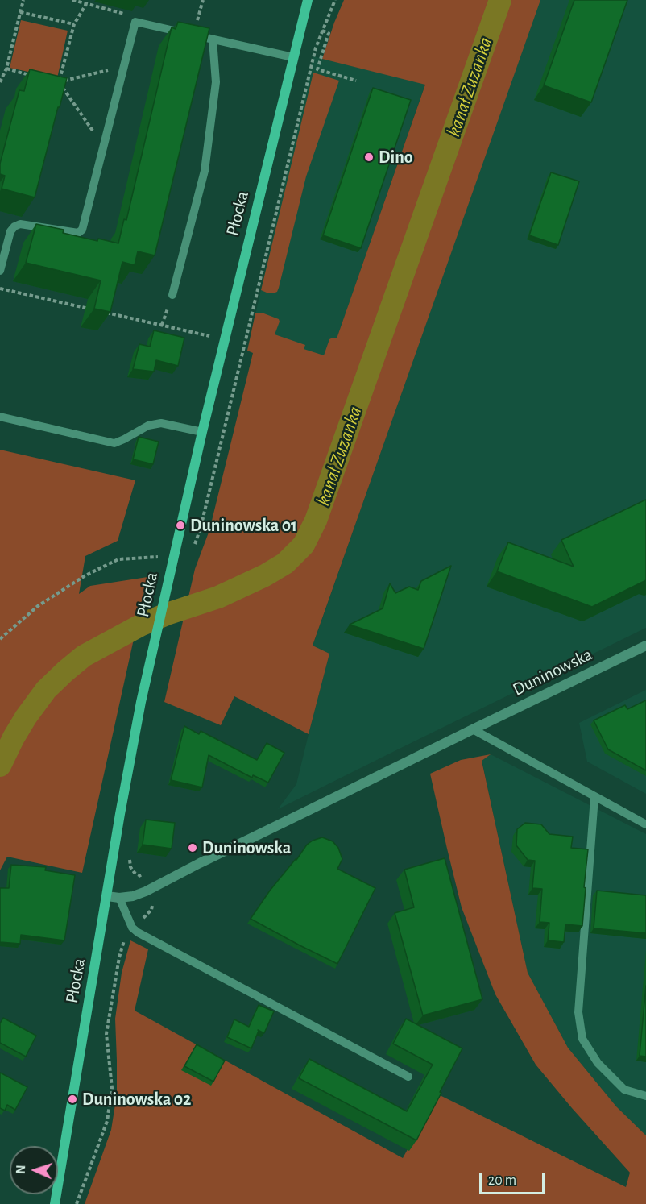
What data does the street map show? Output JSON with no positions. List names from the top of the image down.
{
  "streets": {
    "street": ["Płocka", "Duninowska"]
  },
  "crossings": [
    ["Płocka", "Duninowska"]
  ],
  "water": ["kanał Zuzanka"],
  "places": [
    "Dino",
    "Duninowska 01",
    "Duninowska",
    "Duninowska 02"
  ],
  "scale_bar": "20 m",
  "north": "left"
}
